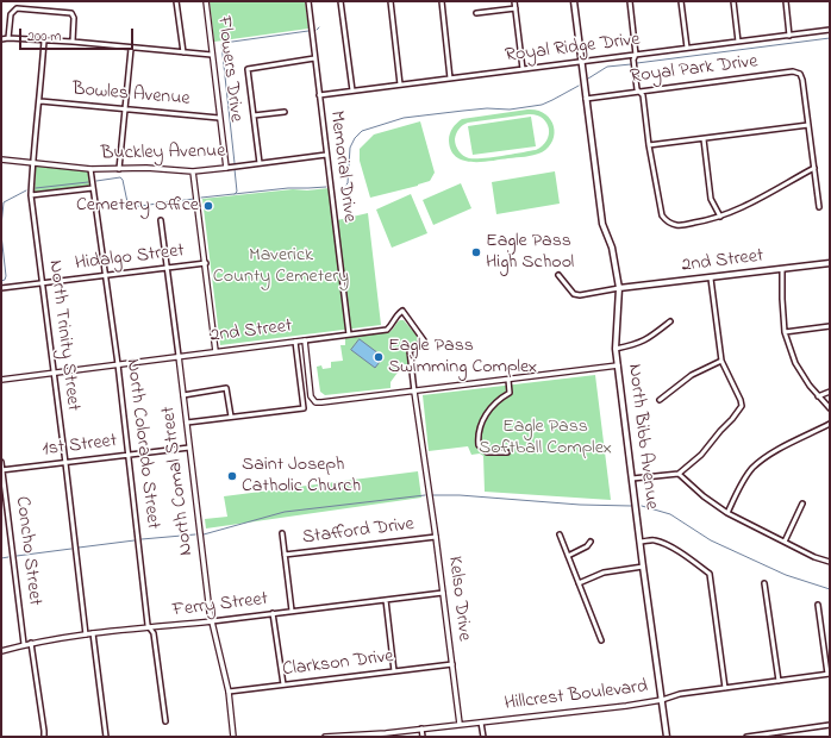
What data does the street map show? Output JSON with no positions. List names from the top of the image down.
{
  "streets": {
    "main road": ["2nd Street", "North Bibb Avenue"],
    "street": [
      "Royal Ridge Drive",
      "Flowers Drive",
      "Royal Park Drive",
      "Bowles Avenue",
      "Buckley Avenue",
      "Memorial Drive",
      "Hidalgo Street",
      "North Trinity Street",
      "North Colorado Street",
      "1st Street",
      "North Comal Street",
      "Stafford Drive",
      "Concho Street",
      "Kelso Drive",
      "Ferry Street",
      "Clarkson Drive",
      "Hillcrest Boulevard"
    ]
  },
  "crossings": [
    ["Royal Ridge Drive", "Memorial Drive"],
    ["Royal Ridge Drive", "North Bibb Avenue"],
    ["Flowers Drive", "Bowles Avenue"],
    ["Flowers Drive", "Buckley Avenue"],
    ["Royal Park Drive", "North Bibb Avenue"],
    ["Bowles Avenue", "North Trinity Street"],
    ["Buckley Avenue", "Memorial Drive"],
    ["Buckley Avenue", "North Trinity Street"],
    ["Buckley Avenue", "North Colorado Street"],
    ["Memorial Drive", "2nd Street"],
    ["Hidalgo Street", "North Trinity Street"],
    ["Hidalgo Street", "North Colorado Street"],
    ["Hidalgo Street", "North Comal Street"],
    ["2nd Street", "North Trinity Street"],
    ["2nd Street", "North Bibb Avenue"],
    ["2nd Street", "North Colorado Street"],
    ["2nd Street", "North Comal Street"],
    ["2nd Street", "Kelso Drive"],
    ["North Trinity Street", "1st Street"],
    ["North Trinity Street", "Ferry Street"],
    ["North Bibb Avenue", "Hillcrest Boulevard"],
    ["North Colorado Street", "1st Street"],
    ["North Colorado Street", "Ferry Street"],
    ["1st Street", "North Comal Street"],
    ["1st Street", "Concho Street"],
    ["North Comal Street", "Ferry Street"],
    ["North Comal Street", "Clarkson Drive"],
    ["Stafford Drive", "Kelso Drive"],
    ["Concho Street", "Ferry Street"],
    ["Kelso Drive", "Ferry Street"],
    ["Kelso Drive", "Clarkson Drive"],
    ["Kelso Drive", "Hillcrest Boulevard"]
  ],
  "parks": ["Maverick County Cemetery", "Eagle Pass Softball Complex"],
  "places": [
    "Cemetery Office",
    "Eagle Pass High School",
    "Eagle Pass Swimming Complex",
    "Saint Joseph Catholic Church"
  ],
  "scale_bar": "200 m"
}
